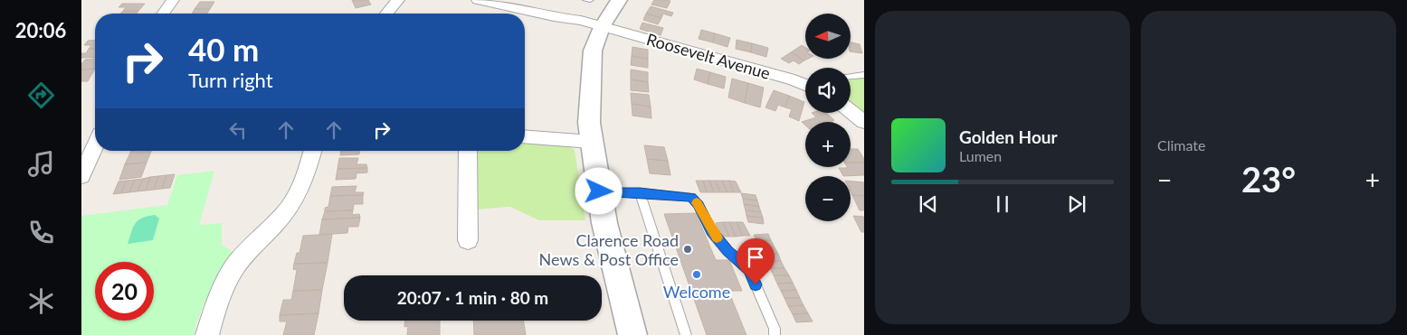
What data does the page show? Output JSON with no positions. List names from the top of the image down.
{
  "streets": {
    "street": ["Roosevelt Avenue"]
  },
  "places": ["Clarence Road News & Post Office", "Welcome"],
  "north": "left",
  "page": {
    "tabs": "20:06",
    "tile": "Climate",
    "map_buttons": ["+", "−"],
    "turn": ["40 m", "Turn right"],
    "song": ["Golden Hour", "Lumen"],
    "heat": ["−", "23°", "+"],
    "limit": "20",
    "trip": "20:07 · 1 min · 80 m"
  }
}
